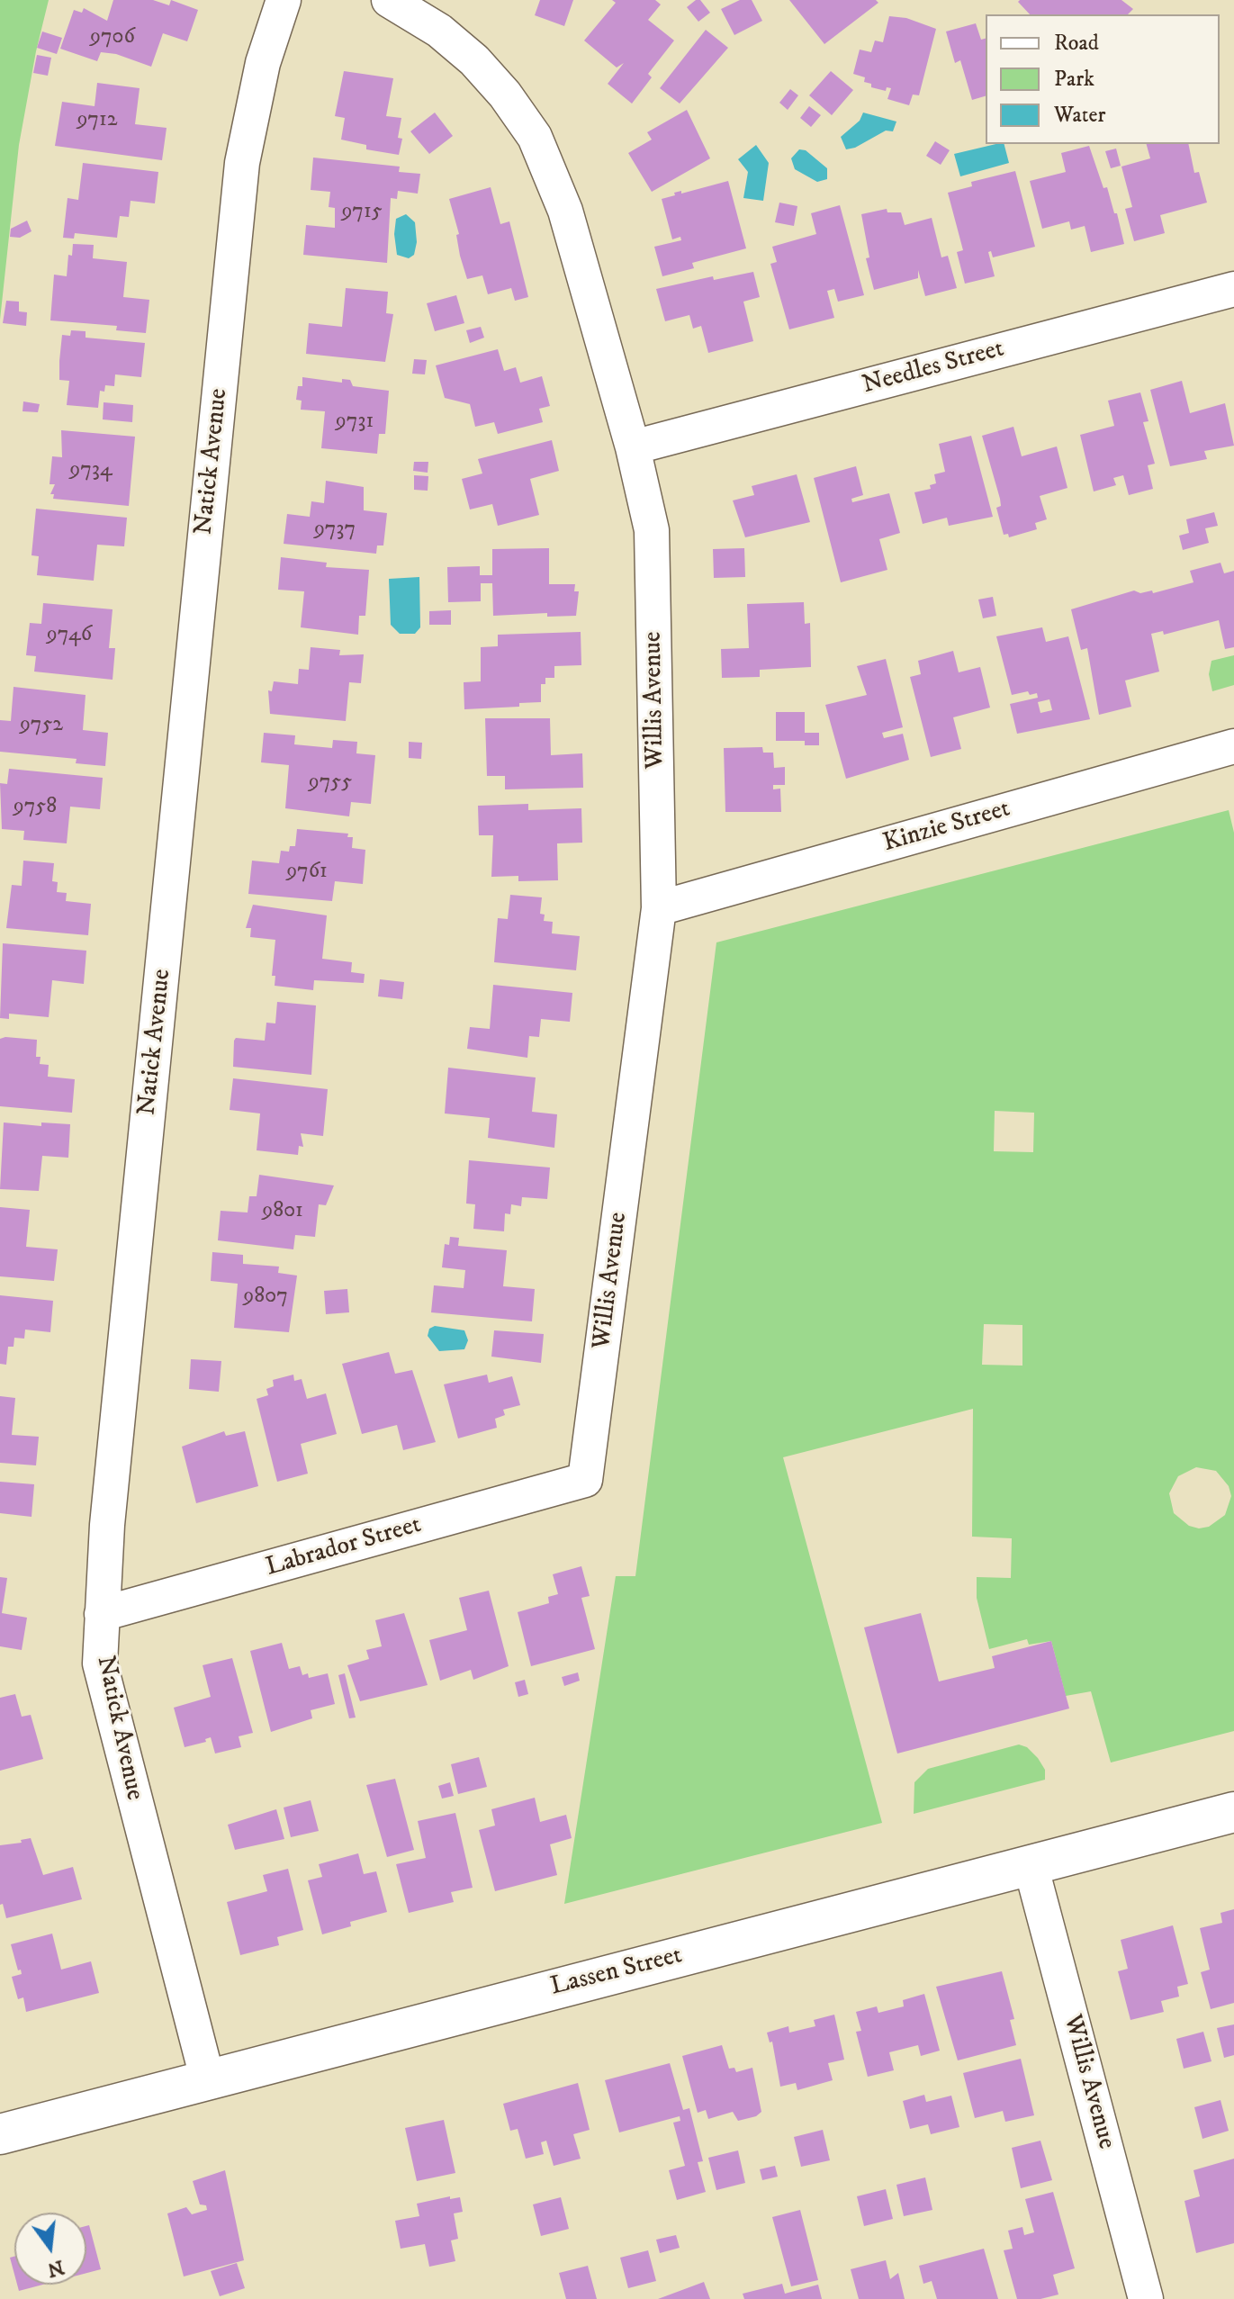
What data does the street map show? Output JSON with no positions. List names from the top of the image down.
{
  "streets": {
    "main road": ["Lassen Street"],
    "street": [
      "Needles Street",
      "Natick Avenue",
      "Willis Avenue",
      "Kinzie Street",
      "Labrador Street"
    ]
  },
  "crossings": [
    ["Needles Street", "Willis Avenue"],
    ["Natick Avenue", "Labrador Street"],
    ["Natick Avenue", "Lassen Street"],
    ["Willis Avenue", "Kinzie Street"],
    ["Willis Avenue", "Labrador Street"],
    ["Willis Avenue", "Lassen Street"]
  ],
  "house_numbers": [
    "9706",
    "9712",
    "9715",
    "9731",
    "9734",
    "9737",
    "9746",
    "9752",
    "9755",
    "9758",
    "9761",
    "9801",
    "9807"
  ],
  "legend": ["Road", "Park", "Water"],
  "north": "bottom"
}
